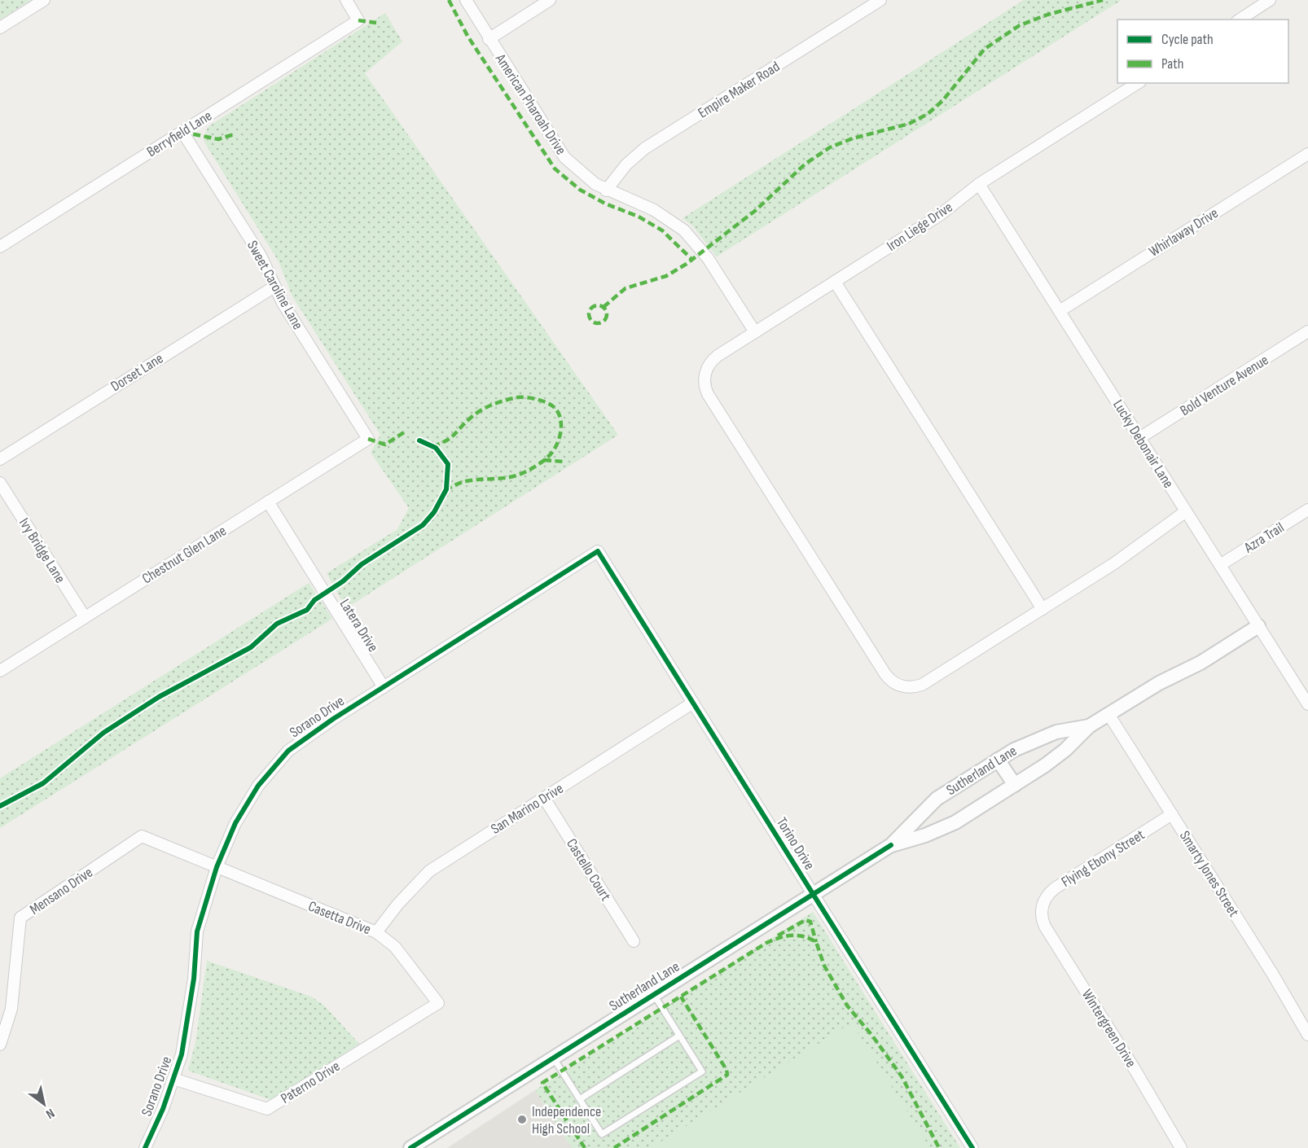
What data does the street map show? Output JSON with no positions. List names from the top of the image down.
{
  "streets": {
    "street": [
      "Empire Maker Road",
      "American Pharoah Drive",
      "Berryfield Lane",
      "Iron Liege Drive",
      "Whirlaway Drive",
      "Sweet Caroline Lane",
      "Dorset Lane",
      "Bold Venture Avenue",
      "Lucky Debonair Lane",
      "Azra Trail",
      "Ivy Bridge Lane",
      "Chestnut Glen Lane",
      "Latera Drive",
      "Sorano Drive",
      "Sutherland Lane",
      "San Marino Drive",
      "Torino Drive",
      "Flying Ebony Street",
      "Castello Court",
      "Smarty Jones Street",
      "Mensano Drive",
      "Casetta Drive",
      "Wintergreen Drive",
      "Paterno Drive"
    ]
  },
  "crossings": [
    ["Empire Maker Road", "American Pharoah Drive"],
    ["American Pharoah Drive", "Iron Liege Drive"],
    ["Berryfield Lane", "Sweet Caroline Lane"],
    ["Iron Liege Drive", "Lucky Debonair Lane"],
    ["Whirlaway Drive", "Lucky Debonair Lane"],
    ["Sweet Caroline Lane", "Dorset Lane"],
    ["Sweet Caroline Lane", "Chestnut Glen Lane"],
    ["Bold Venture Avenue", "Lucky Debonair Lane"],
    ["Lucky Debonair Lane", "Azra Trail"],
    ["Lucky Debonair Lane", "Sutherland Lane"],
    ["Ivy Bridge Lane", "Chestnut Glen Lane"],
    ["Chestnut Glen Lane", "Latera Drive"],
    ["Latera Drive", "Sorano Drive"],
    ["Sorano Drive", "Torino Drive"],
    ["Sorano Drive", "Mensano Drive"],
    ["Sorano Drive", "Casetta Drive"],
    ["Sorano Drive", "Paterno Drive"],
    ["Sutherland Lane", "Torino Drive"],
    ["Sutherland Lane", "Smarty Jones Street"],
    ["San Marino Drive", "Torino Drive"],
    ["San Marino Drive", "Castello Court"],
    ["San Marino Drive", "Casetta Drive"],
    ["Flying Ebony Street", "Smarty Jones Street"],
    ["Flying Ebony Street", "Wintergreen Drive"],
    ["Mensano Drive", "Casetta Drive"],
    ["Casetta Drive", "Paterno Drive"]
  ],
  "places": ["Independence High School"],
  "legend": ["Cycle path", "Path"],
  "north": "bottom right"
}
